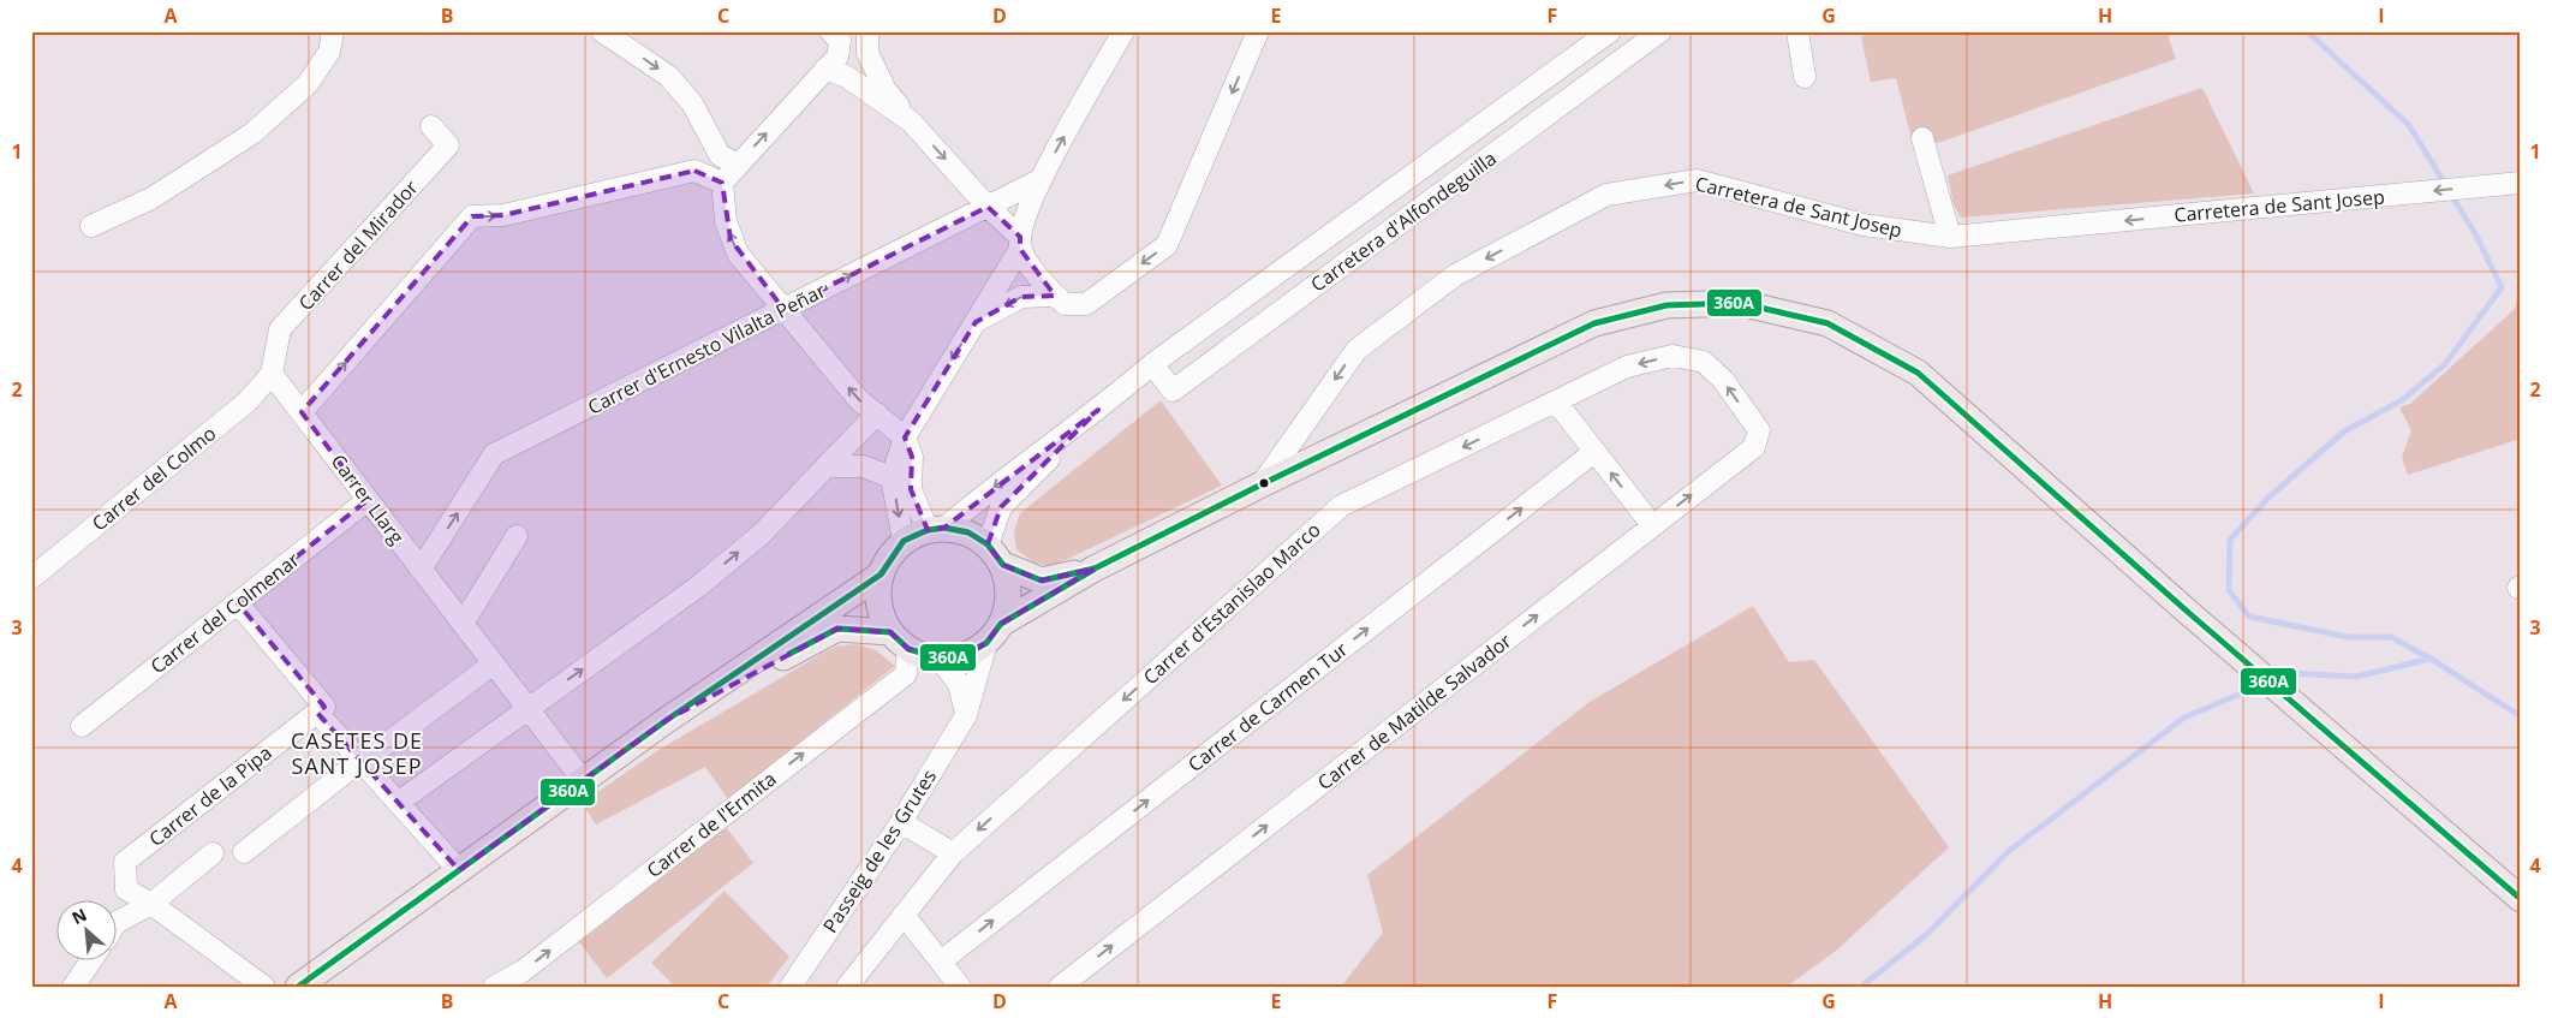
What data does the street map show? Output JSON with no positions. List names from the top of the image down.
{
  "streets": {
    "street": [
      "Carretera de Sant Josep",
      "Carretera d'Alfondeguilla",
      "Carrer del Mirador",
      "Carrer d'Ernesto Vilalta Peñar",
      "Carrer del Colmo",
      "Carrer Llarg",
      "Carrer d'Estanislao Marco",
      "Carrer del Colmenar",
      "Carrer de Carmen Tur",
      "Carrer de Matilde Salvador",
      "Carrer de la Pipa",
      "Carrer de l'Ermita",
      "Passeig de les Grutes"
    ]
  },
  "crossings": [
    ["Carretera d'Alfondeguilla", "Carrer de l'Ermita"],
    ["Carretera d'Alfondeguilla", "Passeig de les Grutes"],
    ["Carrer del Mirador", "Carrer del Colmo"],
    ["Carrer del Mirador", "Carrer Llarg"],
    ["Carrer d'Ernesto Vilalta Peñar", "Carrer Llarg"],
    ["Carrer del Colmo", "Carrer Llarg"],
    ["Carrer Llarg", "Carrer del Colmenar"],
    ["Carrer d'Estanislao Marco", "Carrer de Matilde Salvador"],
    ["Carrer de l'Ermita", "Passeig de les Grutes"]
  ],
  "one_way": [
    "Carretera de Sant Josep",
    "Carrer d'Estanislao Marco",
    "Carrer de Carmen Tur",
    "Carrer de Matilde Salvador",
    "Carrer de l'Ermita"
  ],
  "districts": ["CASETES DE SANT JOSEP"],
  "lines": ["transit line 360A"],
  "north": "top left",
  "grid": {
    "columns": [
      "A",
      "B",
      "C",
      "D",
      "E",
      "F",
      "G",
      "H",
      "I"
    ],
    "rows": [
      "1",
      "2",
      "3",
      "4"
    ]
  }
}
